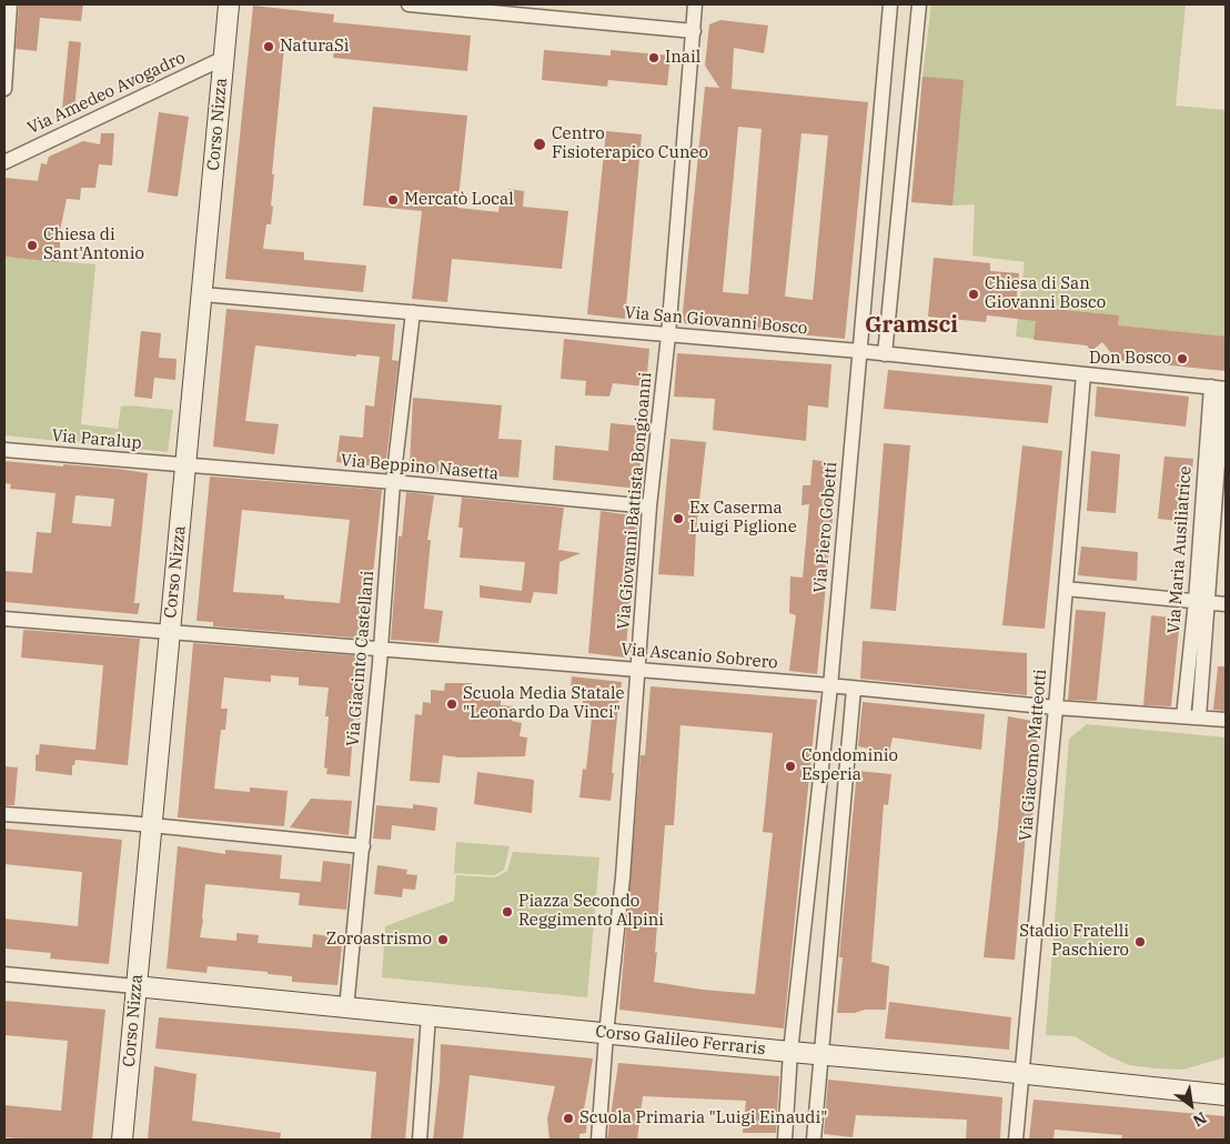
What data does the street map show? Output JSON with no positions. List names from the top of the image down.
{
  "streets": {
    "main road": ["Corso Nizza", "Corso Galileo Ferraris"],
    "street": [
      "Via Amedeo Avogadro",
      "Via San Giovanni Bosco",
      "Via Paralup",
      "Via Beppino Nasetta",
      "Via Giovanni Battista Bongioanni",
      "Via Piero Gobetti",
      "Via Maria Ausiliatrice",
      "Via Ascanio Sobrero",
      "Via Giacinto Castellani",
      "Via Giacomo Matteotti"
    ]
  },
  "crossings": [
    ["Via Amedeo Avogadro", "Corso Nizza"],
    ["Corso Nizza", "Via San Giovanni Bosco"],
    ["Corso Nizza", "Via Paralup"],
    ["Corso Nizza", "Via Beppino Nasetta"],
    ["Corso Nizza", "Via Ascanio Sobrero"],
    ["Corso Nizza", "Corso Galileo Ferraris"],
    ["Via San Giovanni Bosco", "Via Giovanni Battista Bongioanni"],
    ["Via San Giovanni Bosco", "Via Piero Gobetti"],
    ["Via San Giovanni Bosco", "Via Maria Ausiliatrice"],
    ["Via San Giovanni Bosco", "Via Giacinto Castellani"],
    ["Via San Giovanni Bosco", "Via Giacomo Matteotti"],
    ["Via Paralup", "Via Beppino Nasetta"],
    ["Via Beppino Nasetta", "Via Giovanni Battista Bongioanni"],
    ["Via Beppino Nasetta", "Via Giacinto Castellani"],
    ["Via Giovanni Battista Bongioanni", "Via Ascanio Sobrero"],
    ["Via Giovanni Battista Bongioanni", "Corso Galileo Ferraris"],
    ["Via Piero Gobetti", "Via Ascanio Sobrero"],
    ["Via Piero Gobetti", "Corso Galileo Ferraris"],
    ["Via Maria Ausiliatrice", "Via Ascanio Sobrero"],
    ["Via Ascanio Sobrero", "Via Giacinto Castellani"],
    ["Via Ascanio Sobrero", "Via Giacomo Matteotti"],
    ["Via Giacinto Castellani", "Corso Galileo Ferraris"],
    ["Via Giacomo Matteotti", "Corso Galileo Ferraris"]
  ],
  "districts": ["Gramsci"],
  "places": [
    "NaturaSì",
    "Inail",
    "Centro Fisioterapico Cuneo",
    "Mercatò Local",
    "Chiesa di Sant'Antonio",
    "Chiesa di San Giovanni Bosco",
    "Don Bosco",
    "Ex Caserma Luigi Piglione",
    "Scuola Media Statale \"Leonardo Da Vinci\"",
    "Condominio Esperia",
    "Piazza Secondo Reggimento Alpini",
    "Zoroastrismo",
    "Stadio Fratelli Paschiero",
    "Scuola Primaria \"Luigi Einaudi\""
  ],
  "north": "bottom right"
}
